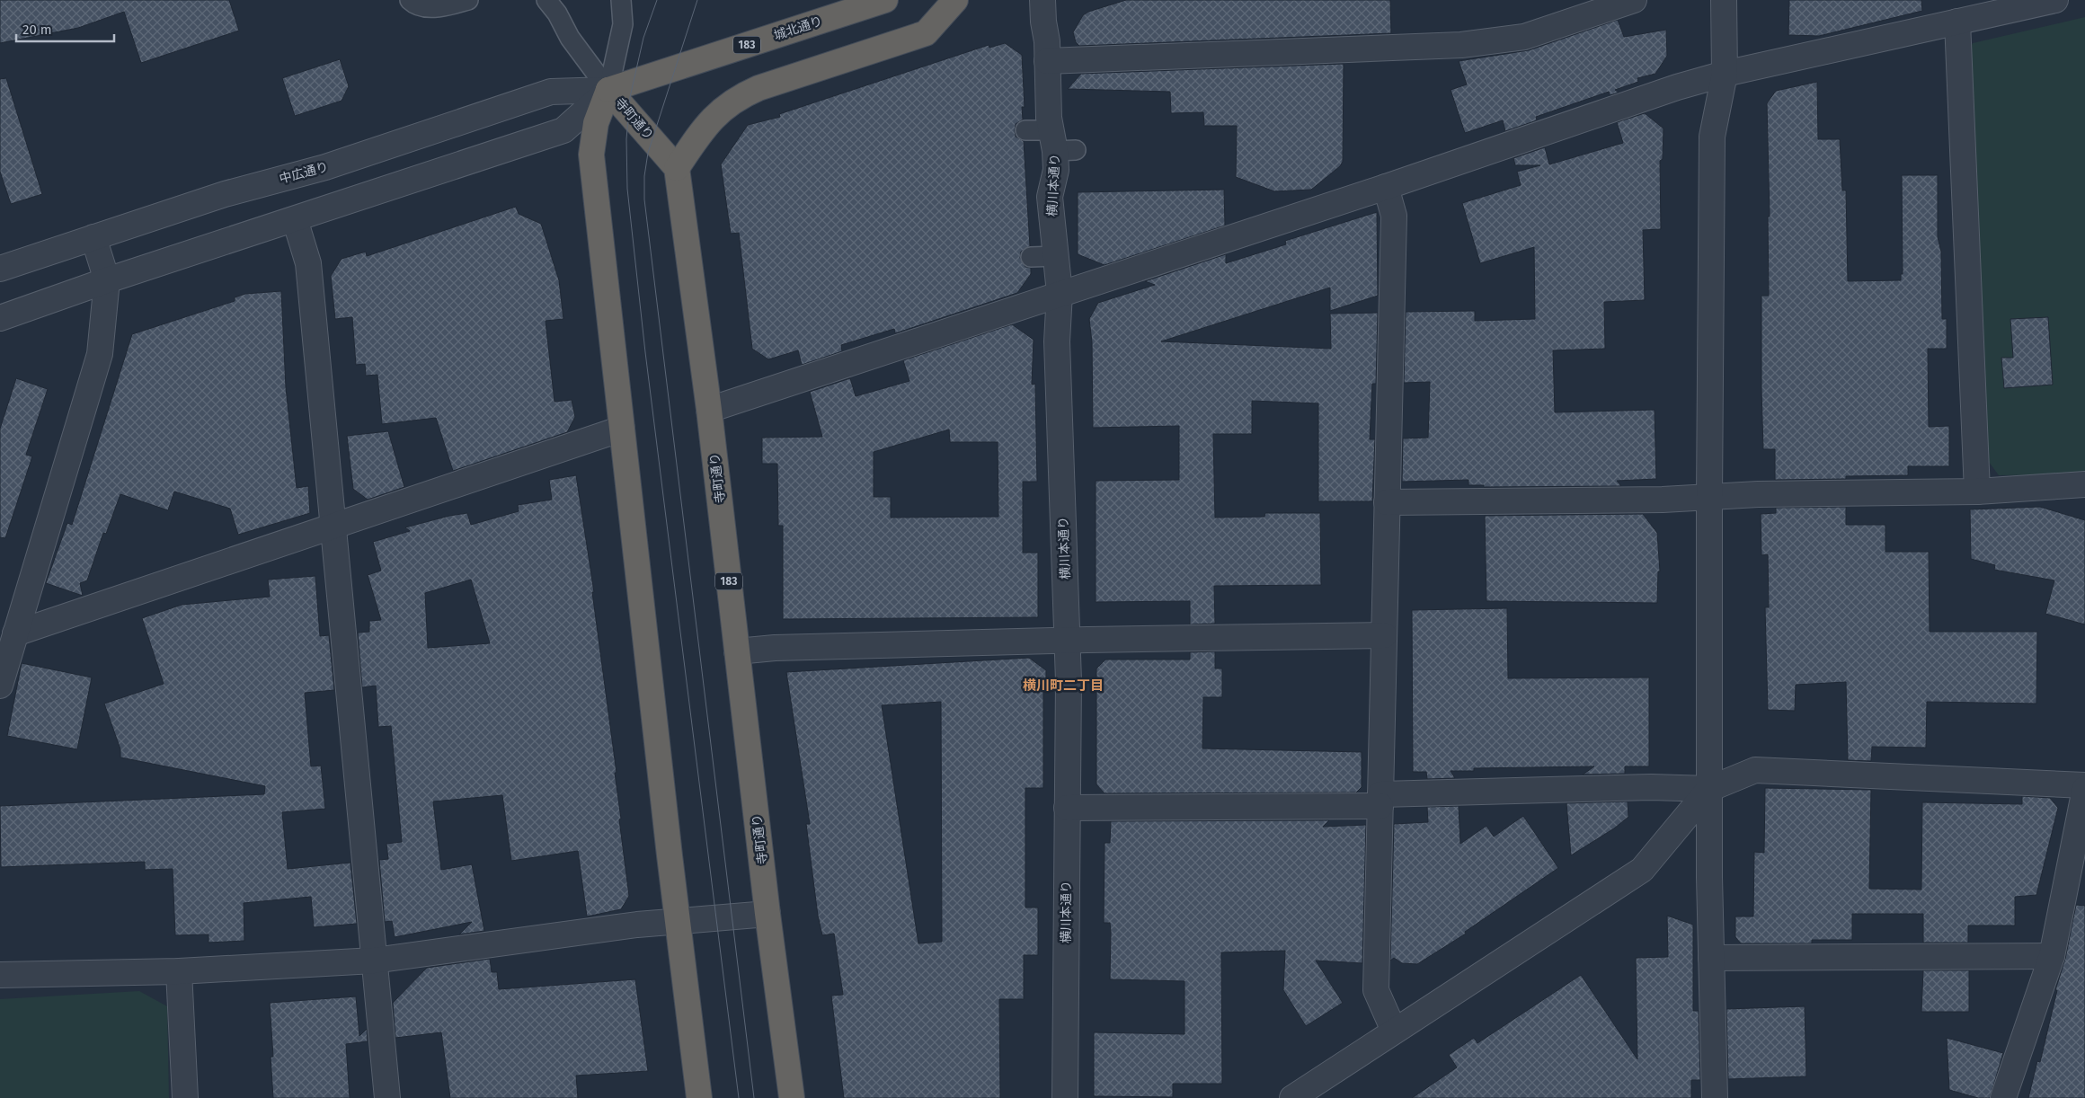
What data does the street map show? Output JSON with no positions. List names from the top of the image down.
{
  "streets": {
    "highway": ["城北通り", "183", "寺町通り"],
    "street": ["中広通り", "横川本通り"]
  },
  "crossings": [
    ["城北通り", "寺町通り"],
    ["城北通り", "中広通り"],
    ["寺町通り", "中広通り"]
  ],
  "districts": ["横川町二丁目"],
  "scale_bar": "20 m"
}
